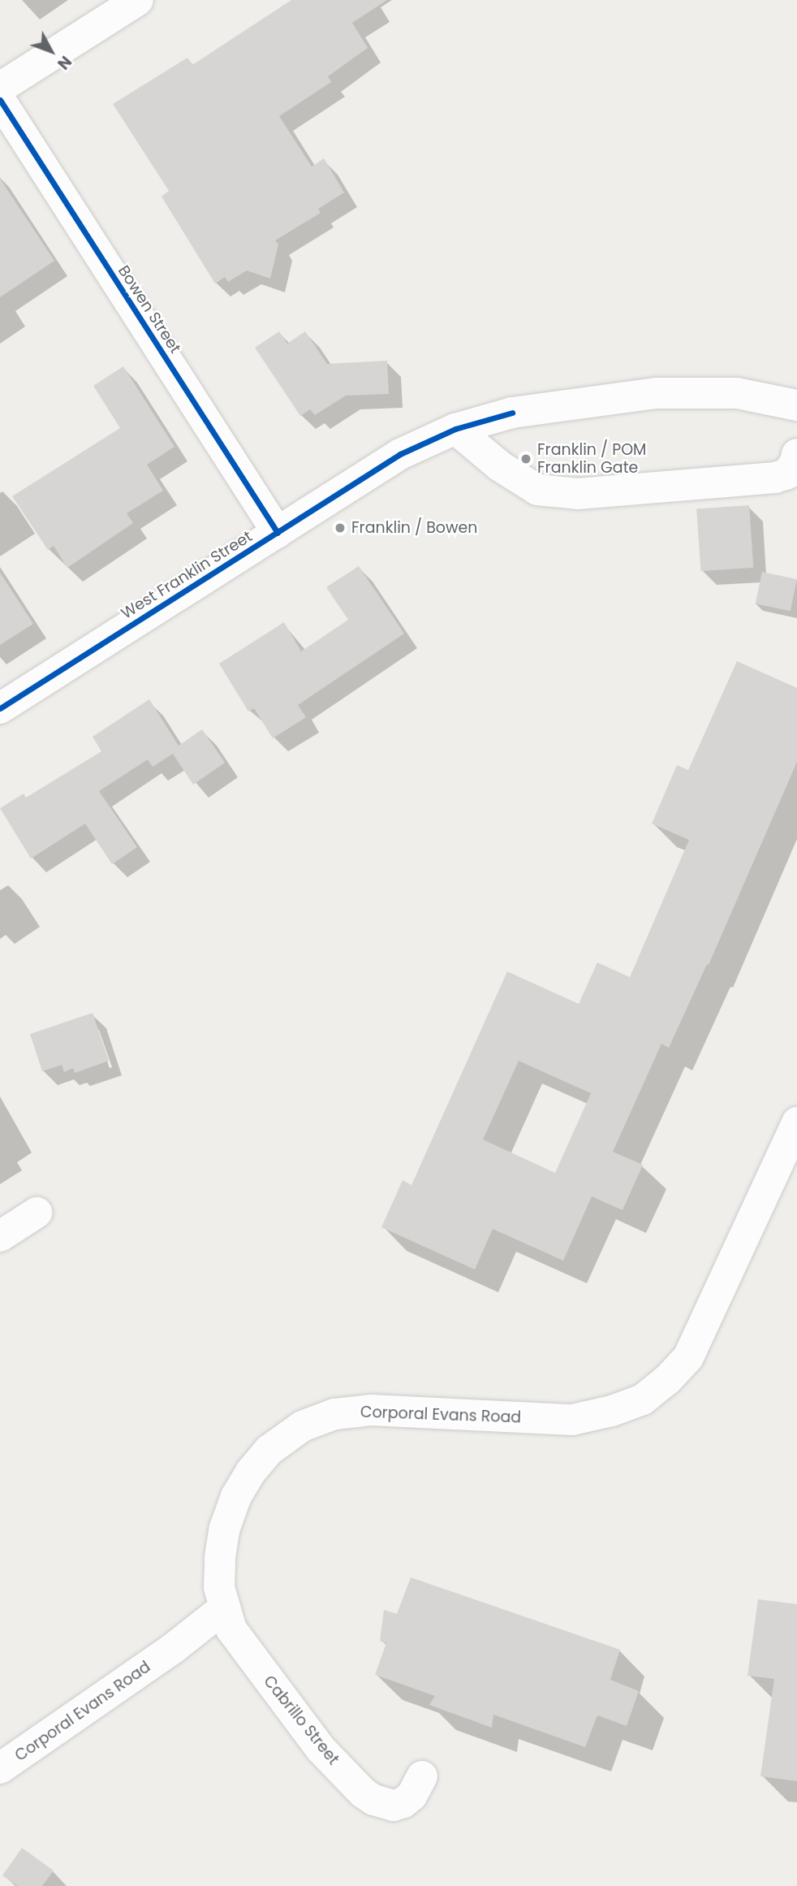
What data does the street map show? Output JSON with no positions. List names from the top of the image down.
{
  "streets": {
    "street": [
      "Bowen Street",
      "West Franklin Street",
      "Corporal Evans Road",
      "Cabrillo Street"
    ]
  },
  "crossings": [
    ["Bowen Street", "West Franklin Street"],
    ["Corporal Evans Road", "Cabrillo Street"]
  ],
  "places": ["Franklin / POM Franklin Gate", "Franklin / Bowen"],
  "north": "bottom right"
}
